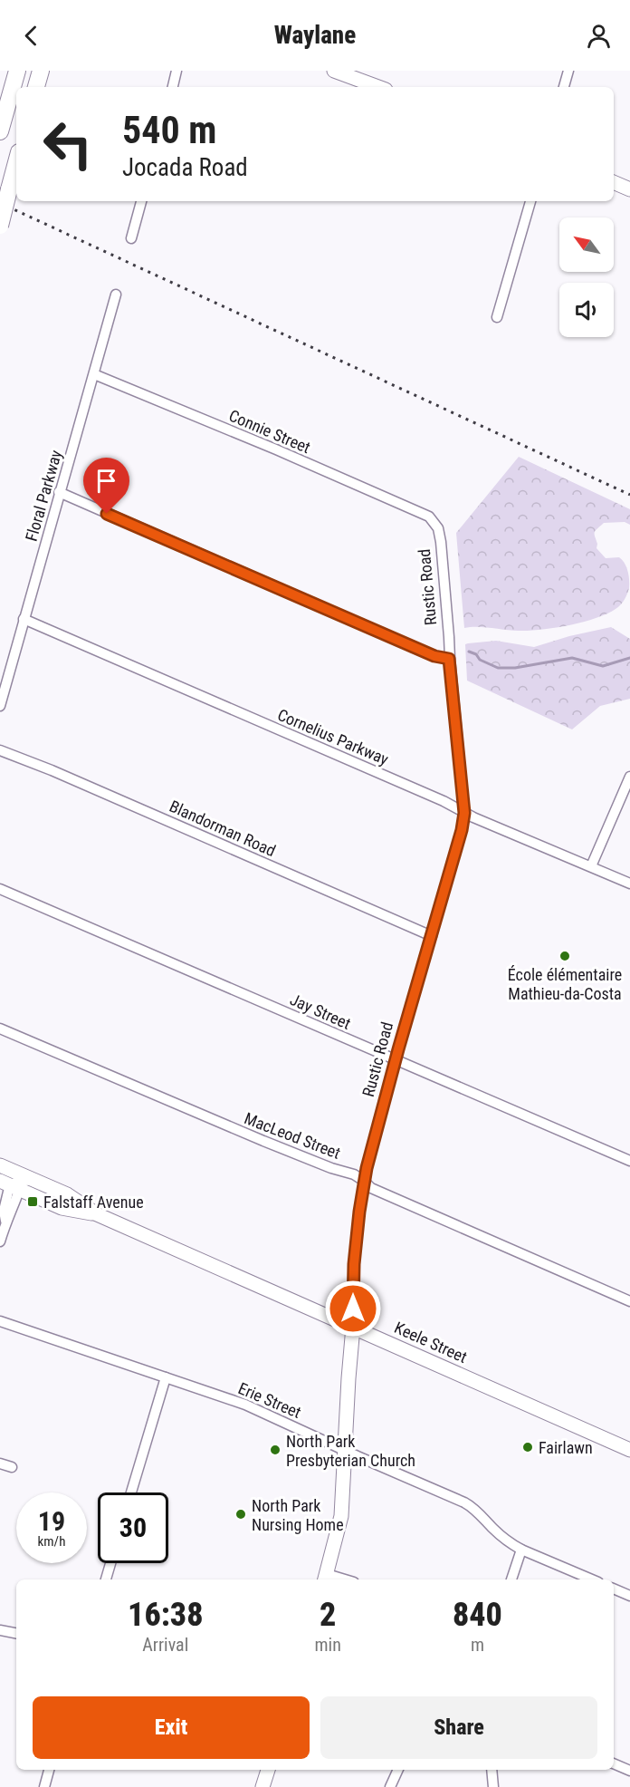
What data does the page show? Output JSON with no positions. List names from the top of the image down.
{
  "streets": {
    "main road": ["Rustic Road", "Keele Street"],
    "street": [
      "Connie Street",
      "Floral Parkway",
      "Cornelius Parkway",
      "Blandorman Road",
      "Jay Street",
      "MacLeod Street",
      "Erie Street"
    ]
  },
  "crossings": [
    ["Connie Street", "Floral Parkway"],
    ["Connie Street", "Rustic Road"],
    ["Floral Parkway", "Cornelius Parkway"],
    ["Rustic Road", "Cornelius Parkway"],
    ["Rustic Road", "Blandorman Road"],
    ["Rustic Road", "Jay Street"],
    ["Rustic Road", "MacLeod Street"],
    ["Rustic Road", "Keele Street"],
    ["Rustic Road", "Erie Street"]
  ],
  "places": {
    "other": [
      "École élémentaire Mathieu-da-Costa",
      "Fairlawn",
      "North Park Presbyterian Church",
      "North Park Nursing Home"
    ],
    "transit": ["Falstaff Avenue"]
  },
  "north": "top left",
  "page": {
    "header": "Waylane",
    "turn": ["540 m", "Jocada Road"],
    "speed": "19 km/h",
    "limit": "30",
    "eta": [
      "16:38",
      "Arrival",
      "2",
      "min",
      "840",
      "m"
    ],
    "buttons": ["Exit", "Share"]
  }
}
